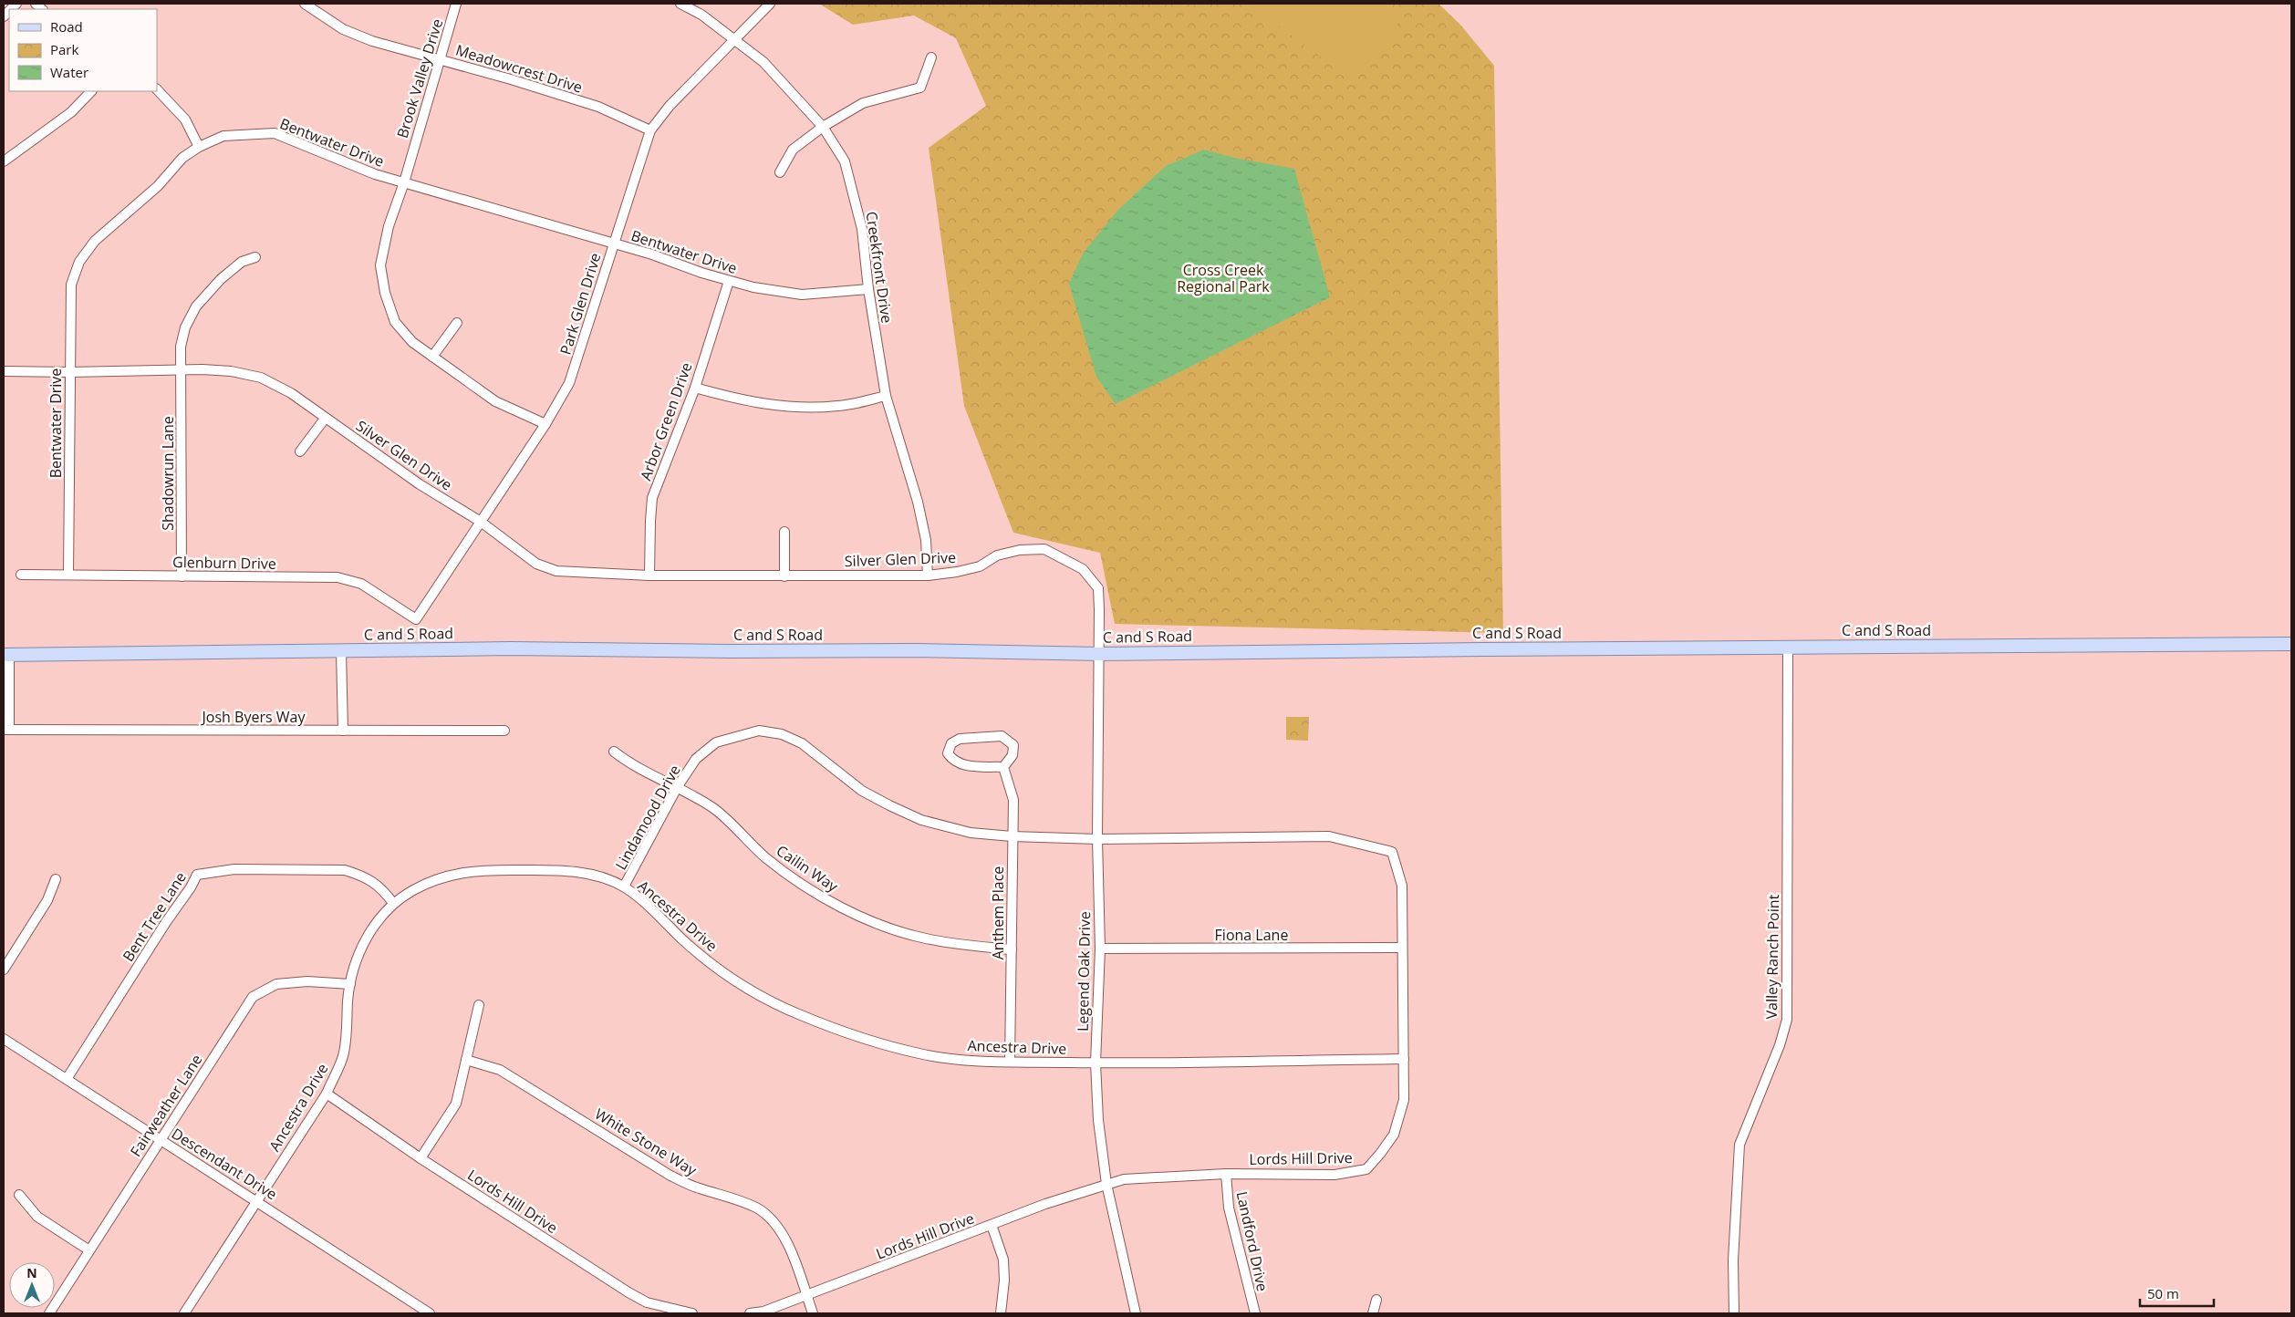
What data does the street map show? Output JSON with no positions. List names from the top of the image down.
{
  "streets": {
    "main road": ["C and S Road"],
    "street": [
      "Meadowcrest Drive",
      "Brook Valley Drive",
      "Bentwater Drive",
      "Creekfront Drive",
      "Park Glen Drive",
      "Arbor Green Drive",
      "Silver Glen Drive",
      "Shadowrun Lane",
      "Glenburn Drive",
      "Josh Byers Way",
      "Lindamood Drive",
      "Cailin Way",
      "Anthem Place",
      "Ancestra Drive",
      "Bent Tree Lane",
      "Fiona Lane",
      "Valley Ranch Point",
      "Legend Oak Drive",
      "Fairweather Lane",
      "White Stone Way",
      "Lords Hill Drive",
      "Descendant Drive",
      "Landford Drive"
    ]
  },
  "crossings": [
    ["Meadowcrest Drive", "Brook Valley Drive"],
    ["Meadowcrest Drive", "Park Glen Drive"],
    ["Brook Valley Drive", "Bentwater Drive"],
    ["Brook Valley Drive", "Park Glen Drive"],
    ["Bentwater Drive", "Creekfront Drive"],
    ["Bentwater Drive", "Park Glen Drive"],
    ["Bentwater Drive", "Arbor Green Drive"],
    ["Bentwater Drive", "Silver Glen Drive"],
    ["Bentwater Drive", "Glenburn Drive"],
    ["Creekfront Drive", "Park Glen Drive"],
    ["Creekfront Drive", "Silver Glen Drive"],
    ["Park Glen Drive", "Silver Glen Drive"],
    ["Park Glen Drive", "Glenburn Drive"],
    ["Arbor Green Drive", "Silver Glen Drive"],
    ["Silver Glen Drive", "Shadowrun Lane"],
    ["Silver Glen Drive", "C and S Road"],
    ["Silver Glen Drive", "Legend Oak Drive"],
    ["Shadowrun Lane", "Glenburn Drive"],
    ["C and S Road", "Valley Ranch Point"],
    ["C and S Road", "Legend Oak Drive"],
    ["Lindamood Drive", "Cailin Way"],
    ["Lindamood Drive", "Anthem Place"],
    ["Lindamood Drive", "Ancestra Drive"],
    ["Lindamood Drive", "Legend Oak Drive"],
    ["Lindamood Drive", "Lords Hill Drive"],
    ["Cailin Way", "Anthem Place"],
    ["Anthem Place", "Ancestra Drive"],
    ["Ancestra Drive", "Bent Tree Lane"],
    ["Ancestra Drive", "Legend Oak Drive"],
    ["Ancestra Drive", "Fairweather Lane"],
    ["Ancestra Drive", "Lords Hill Drive"],
    ["Ancestra Drive", "Descendant Drive"],
    ["Bent Tree Lane", "Descendant Drive"],
    ["Fiona Lane", "Legend Oak Drive"],
    ["Fiona Lane", "Lords Hill Drive"],
    ["Legend Oak Drive", "Lords Hill Drive"],
    ["Fairweather Lane", "Descendant Drive"],
    ["White Stone Way", "Lords Hill Drive"],
    ["Lords Hill Drive", "Landford Drive"]
  ],
  "parks": ["Cross Creek Regional Park"],
  "legend": ["Road", "Park", "Water"],
  "scale_bar": "50 m",
  "north": "top"
}
